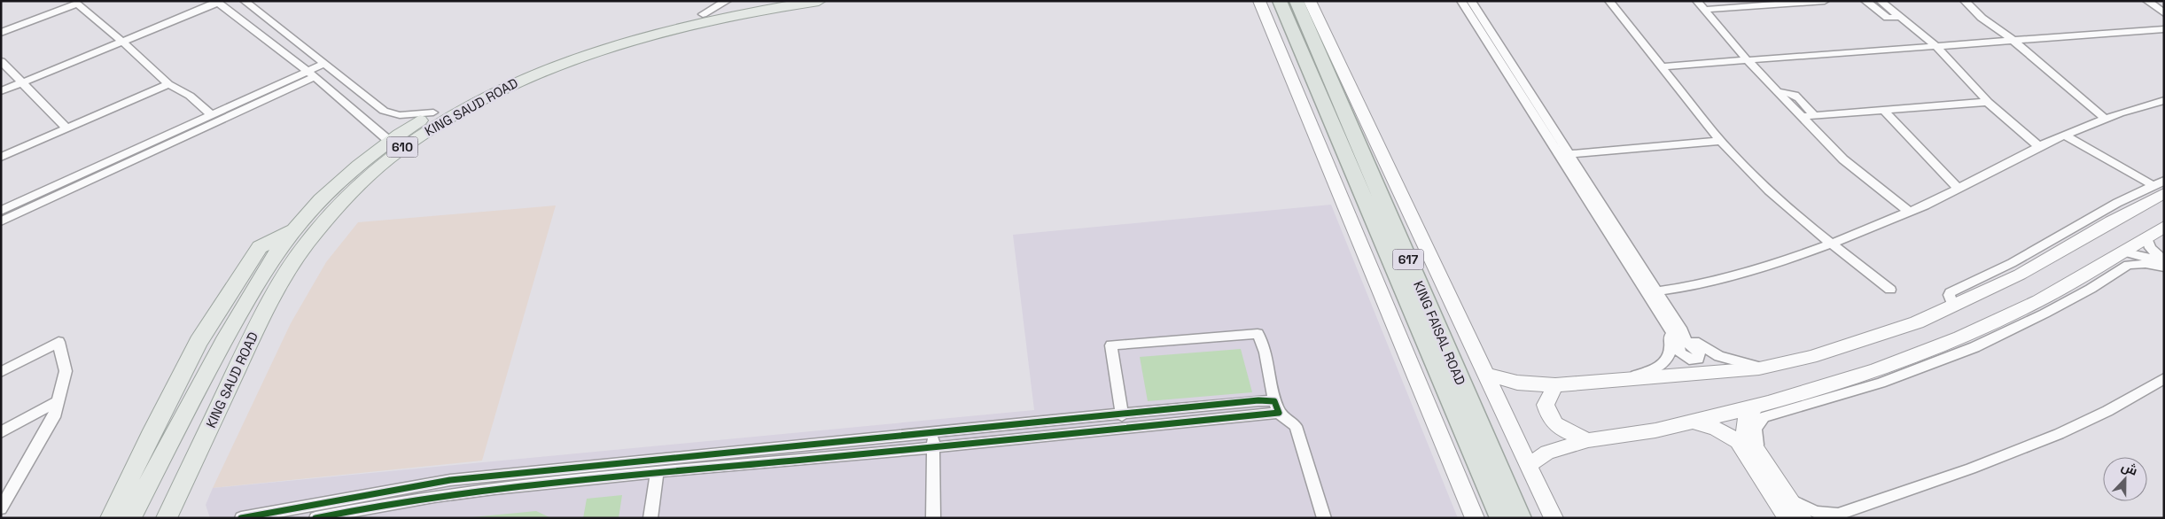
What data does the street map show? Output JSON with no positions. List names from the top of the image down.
{
  "streets": {
    "highway": ["617", "KING FAISAL ROAD"],
    "main road": ["KING SAUD ROAD", "610"]
  },
  "north": "top"
}
